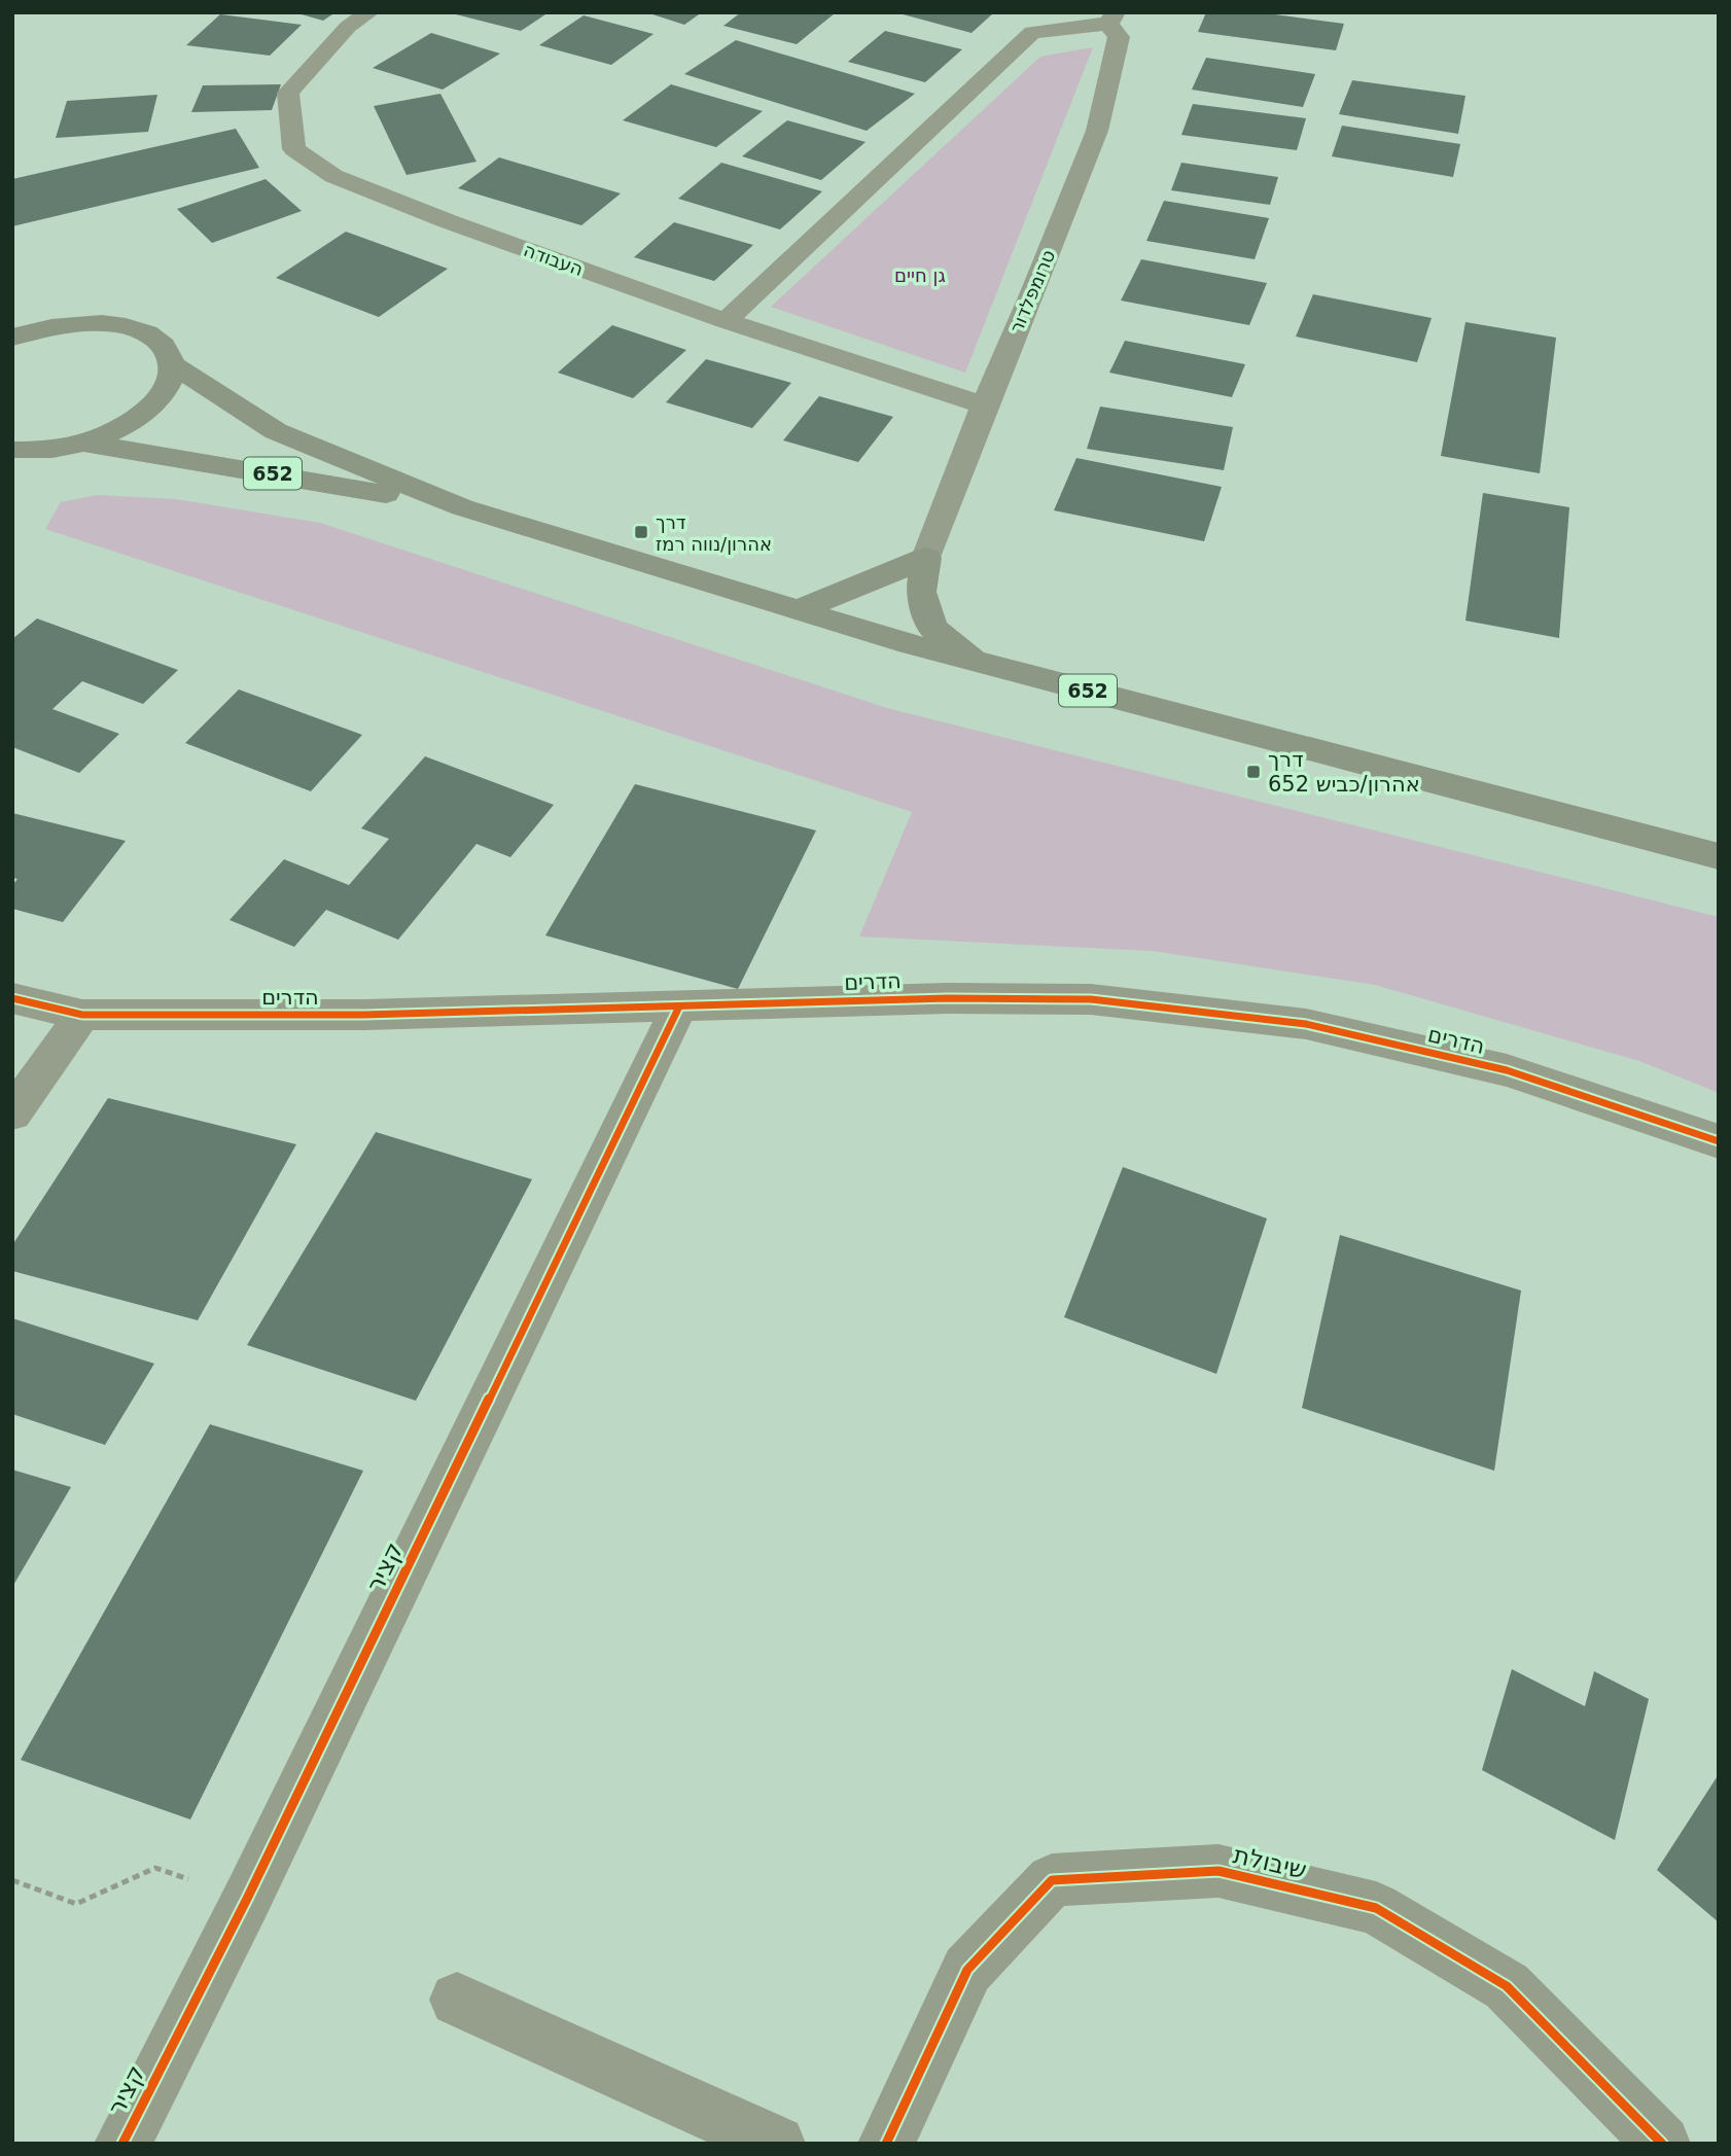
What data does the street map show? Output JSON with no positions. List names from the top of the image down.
{
  "streets": {
    "main road": ["652"],
    "street": [
      "העבודה",
      "טרומפלדור",
      "הדרים",
      "קציר",
      "שיבולת"
    ]
  },
  "crossings": [
    ["העבודה", "טרומפלדור"],
    ["הדרים", "קציר"]
  ],
  "parks": ["גן חיים"],
  "places": {
    "transit": ["דרך אהרון/נווה רמז", "דרך אהרון/כביש 652"]
  }
}
